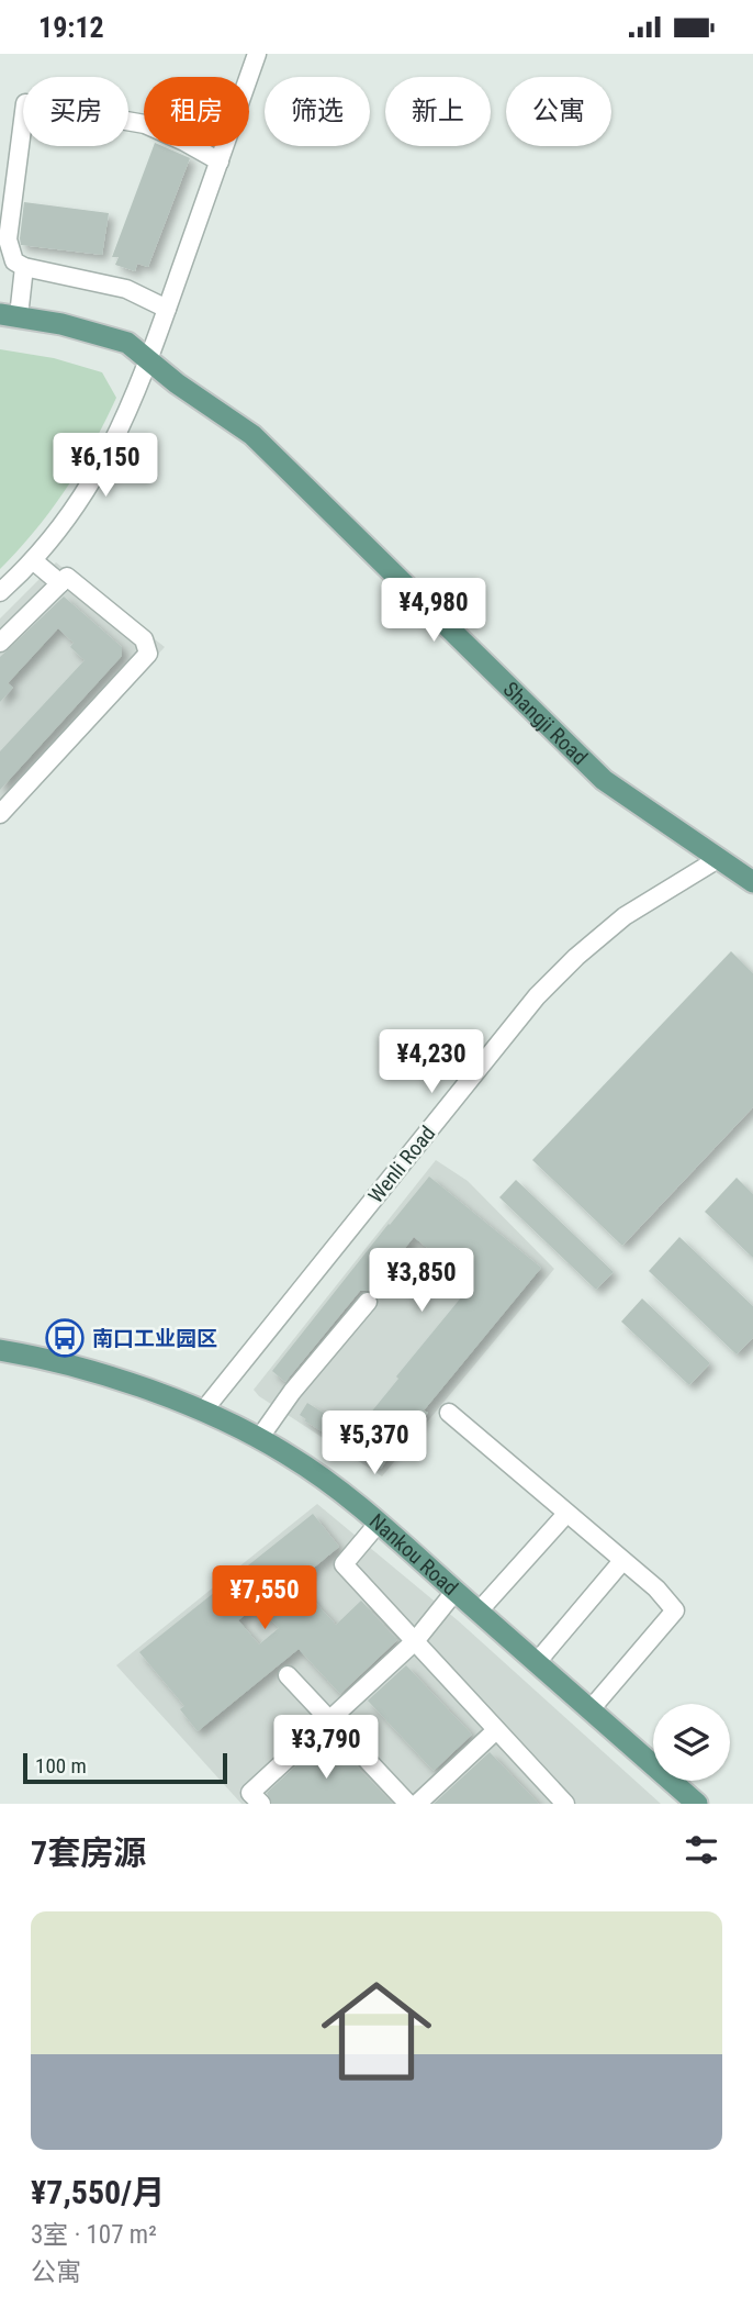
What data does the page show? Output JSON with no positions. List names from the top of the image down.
{
  "streets": {
    "main road": ["Shangji Road", "Nankou Road"],
    "street": ["Wenli Road"]
  },
  "crossings": [
    ["Shangji Road", "Wenli Road"],
    ["Wenli Road", "Nankou Road"]
  ],
  "places": {
    "bus stop": ["南口工业园区"]
  },
  "scale_bar": "100 m",
  "page": {
    "status": "19:12",
    "chip": [
      "买房",
      "租房",
      "筛选",
      "新上",
      "公寓"
    ],
    "price": [
      "¥6,150",
      "¥4,980",
      "¥4,230",
      "¥3,850",
      "¥5,370",
      "¥7,550",
      "¥3,790"
    ],
    "scale": "100 m",
    "heading": "7套房源",
    "list": [
      {
        "name": "¥7,550/月",
        "note": "3室 · 107 m² · 公寓"
      }
    ]
  }
}
